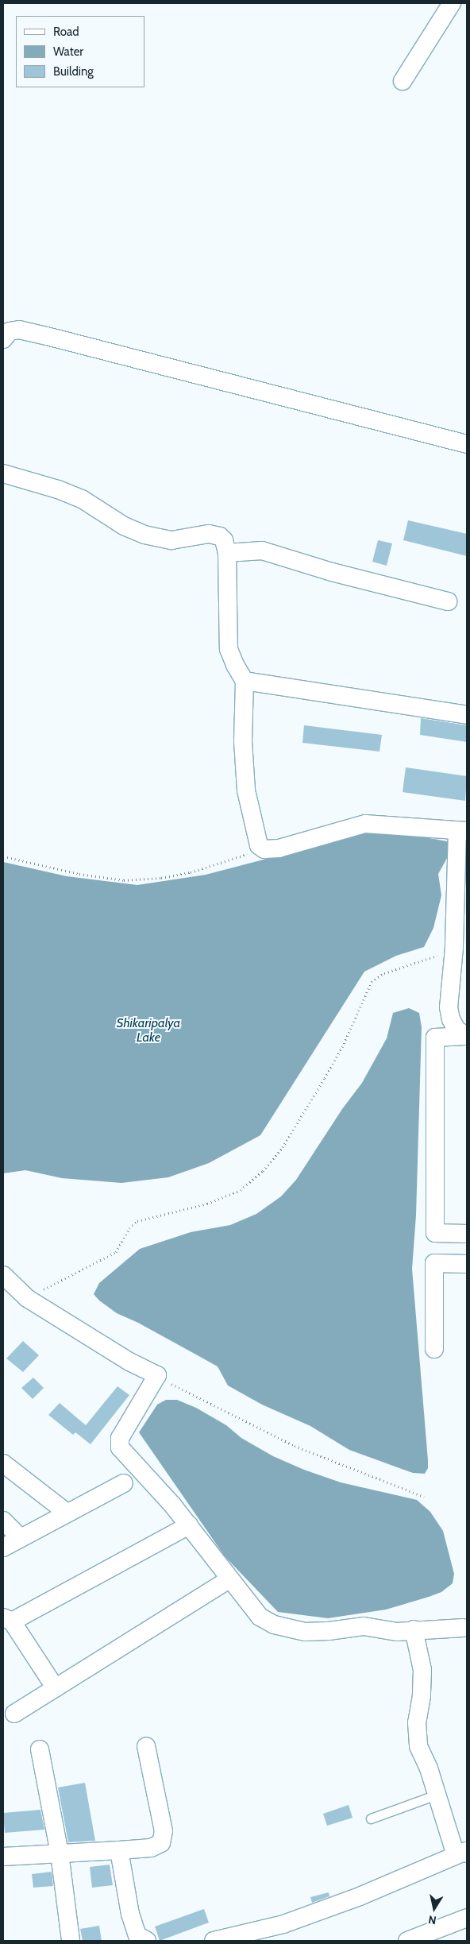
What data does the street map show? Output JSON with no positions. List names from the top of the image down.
{
  "water": ["Shikaripalya Lake"],
  "legend": ["Road", "Water", "Building"],
  "north": "bottom"
}
